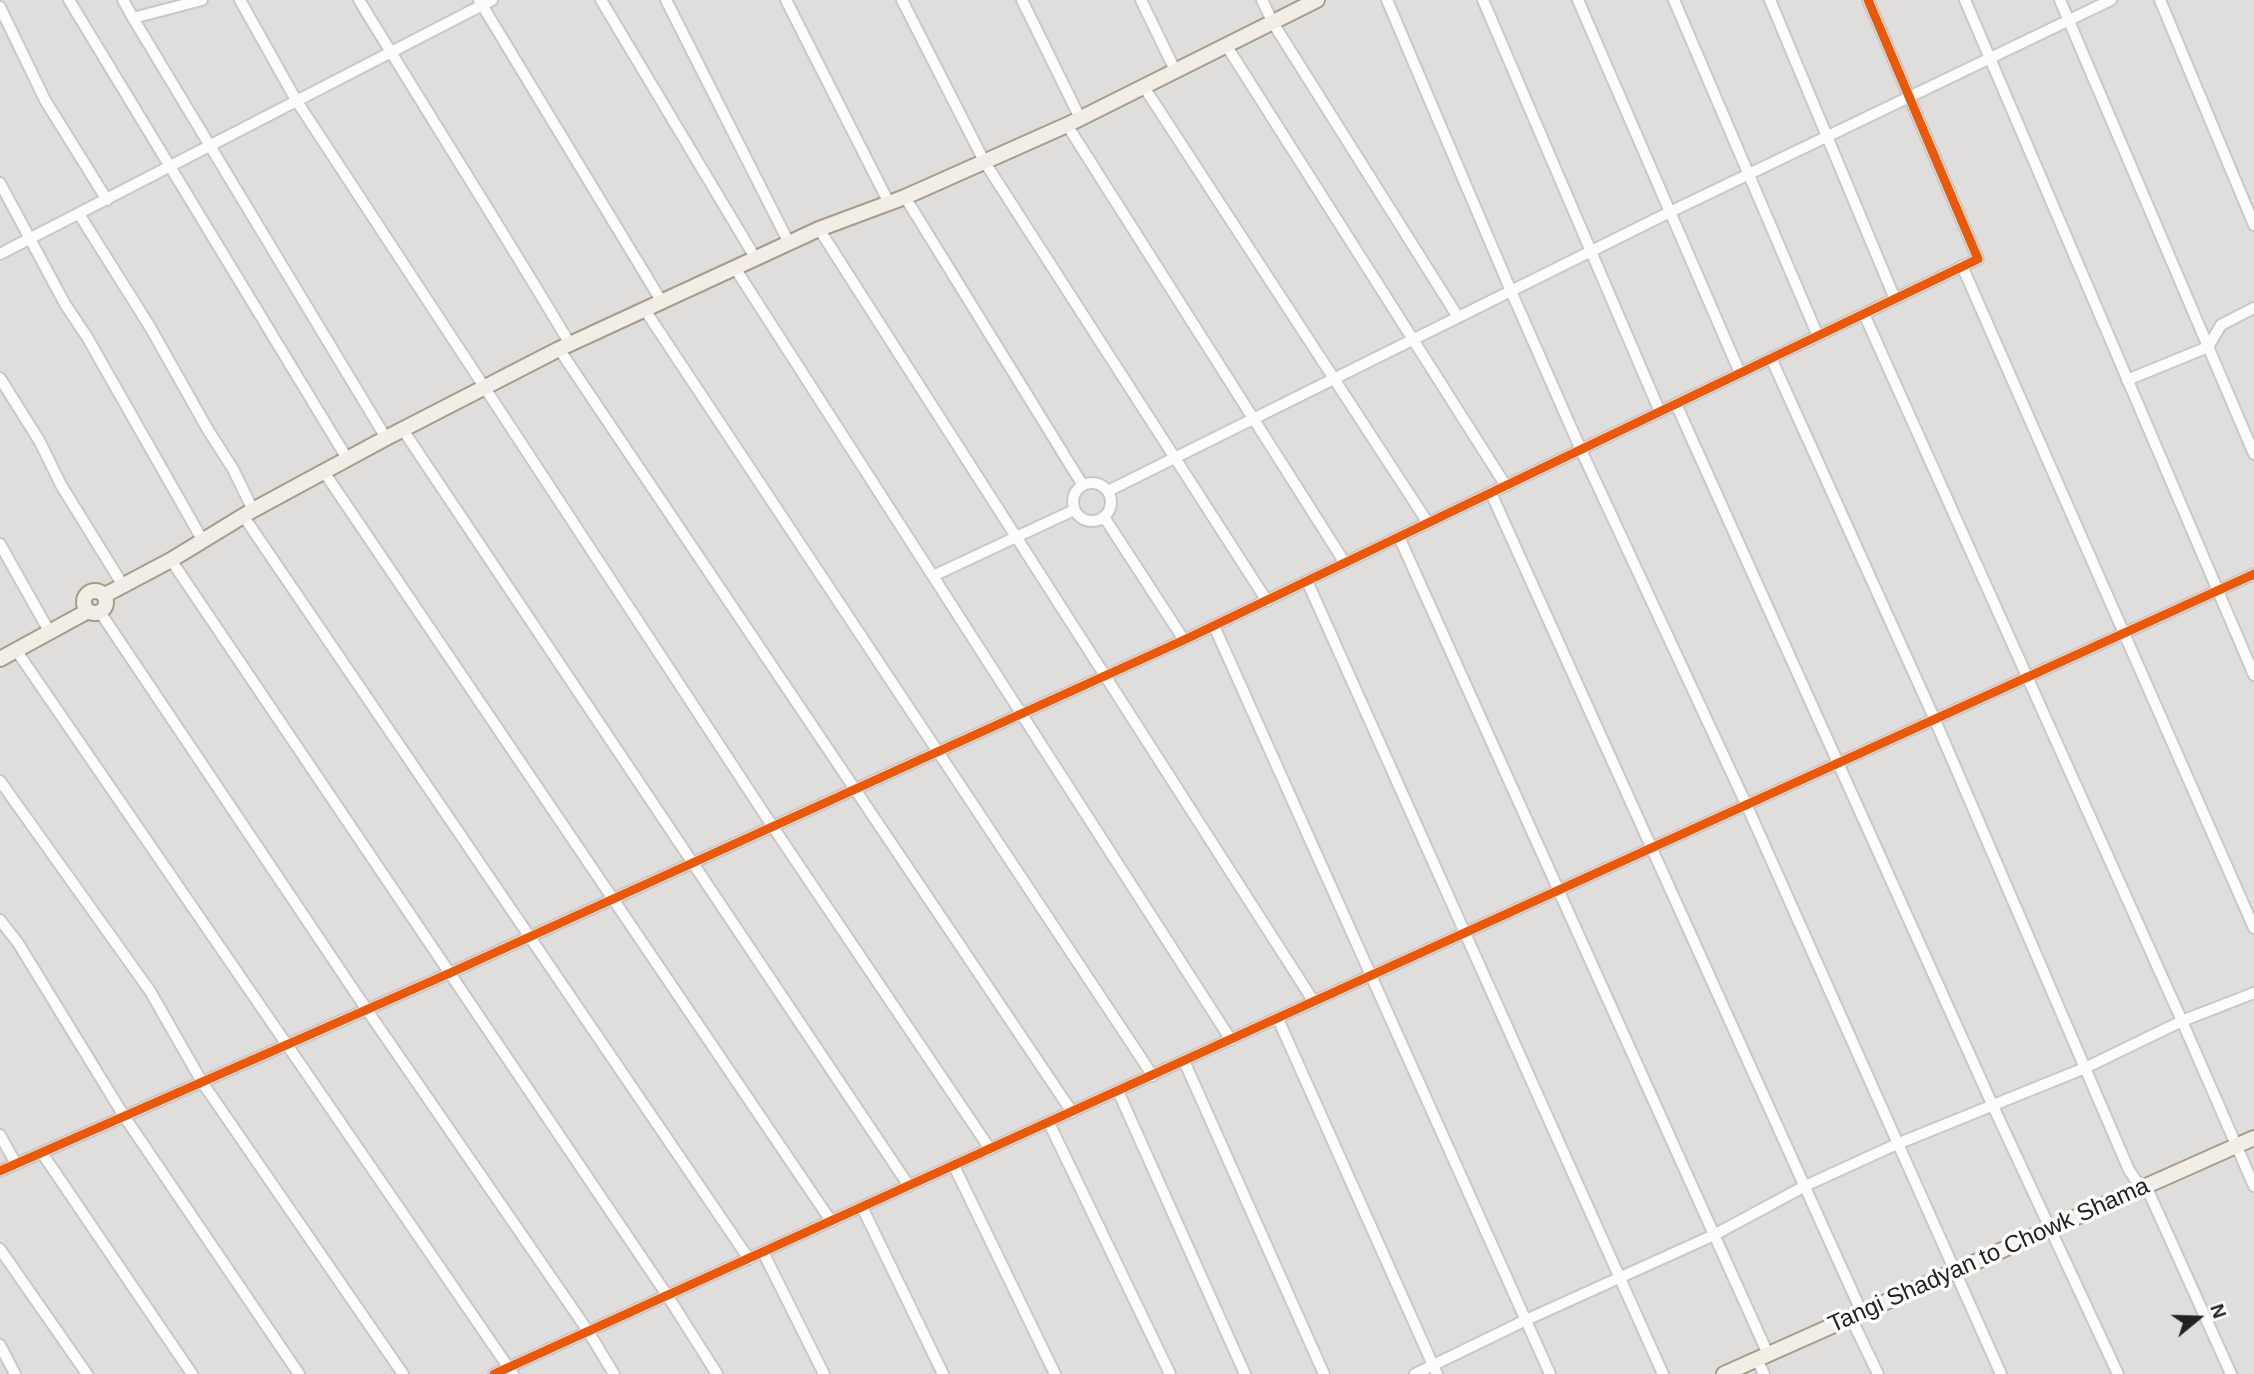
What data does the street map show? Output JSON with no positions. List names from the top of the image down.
{
  "streets": {
    "main road": ["Tangi Shadyan to Chowk Shama"]
  },
  "north": "right"
}
